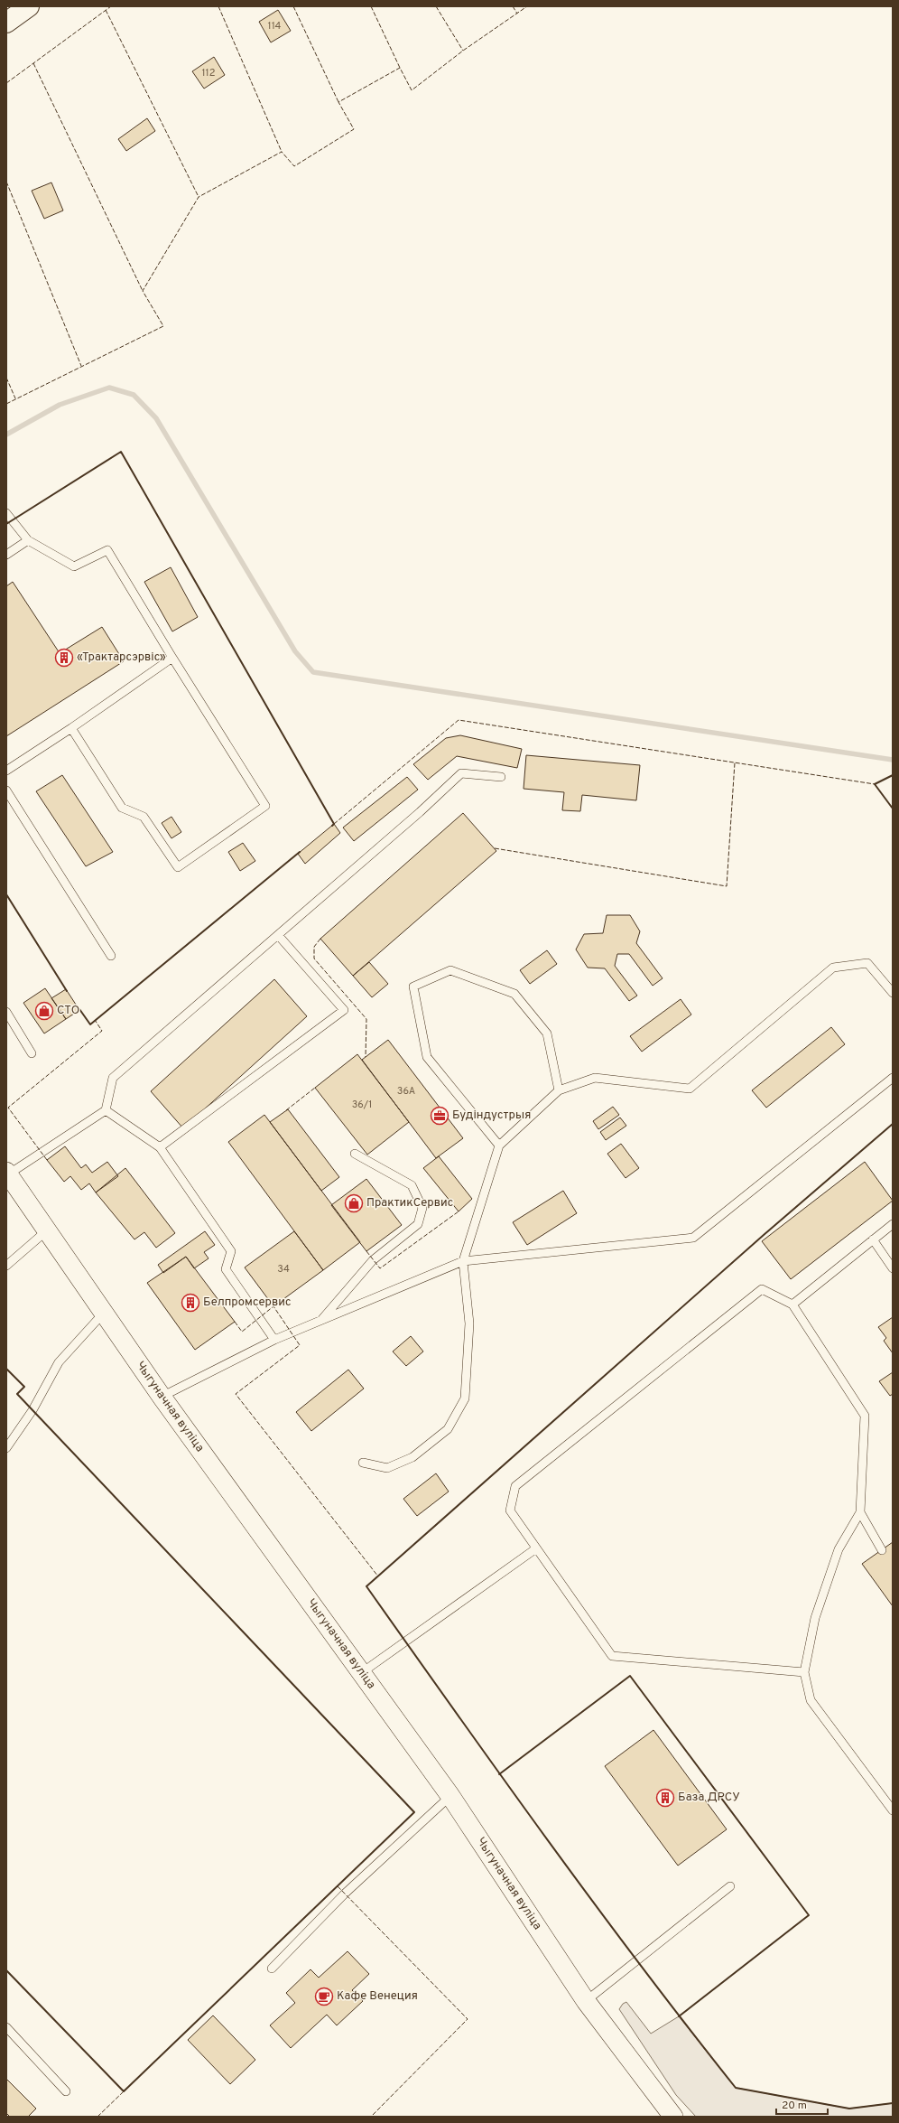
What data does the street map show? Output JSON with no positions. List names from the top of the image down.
{
  "streets": {
    "street": ["Чыгуначная вуліца"]
  },
  "places": {
    "building": ["«Трактарсэрвіс»", "Белпромсервис", "База ДРСУ"],
    "shop": ["СТО", "ПрактикСервис"],
    "office": ["Будіндустрыя"],
    "cafe": ["Кафе Венеция"]
  },
  "house_numbers": [
    "114",
    "112",
    "36А",
    "36/1",
    "34"
  ],
  "scale_bar": "20 m"
}
